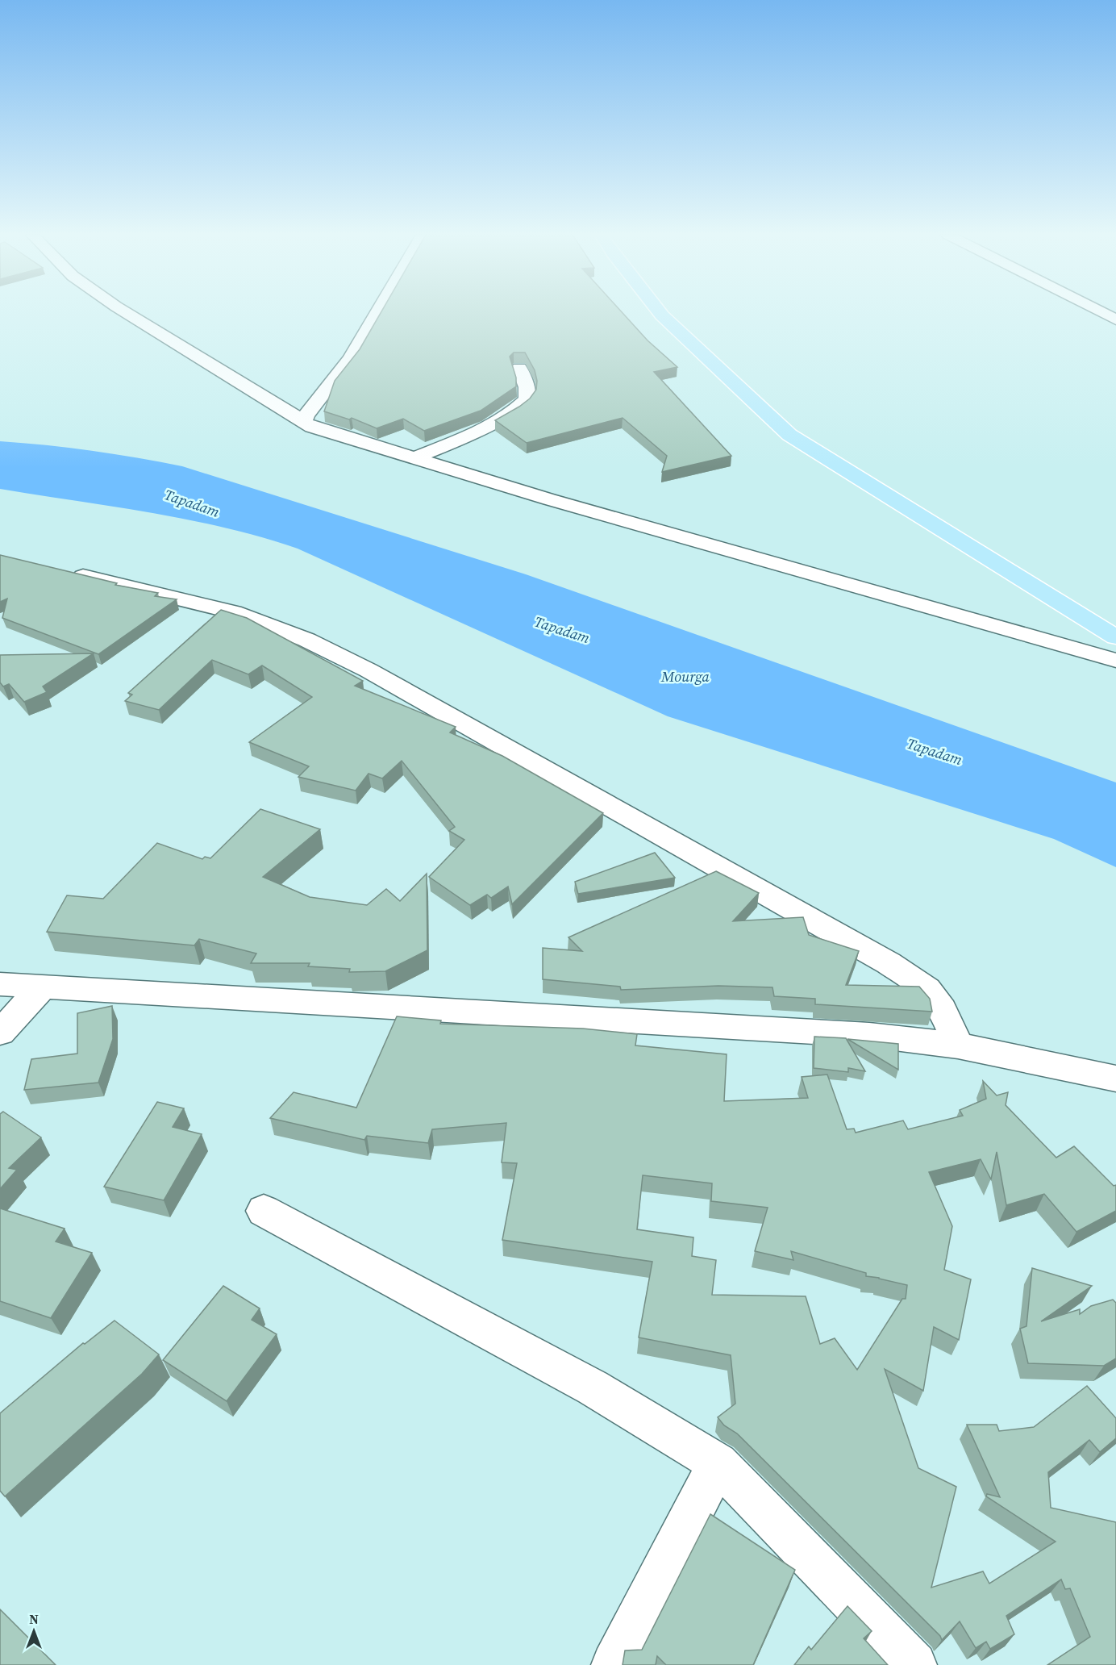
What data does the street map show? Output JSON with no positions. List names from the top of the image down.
{
  "water": ["Tapadam", "Mourga"],
  "north": "top"
}
